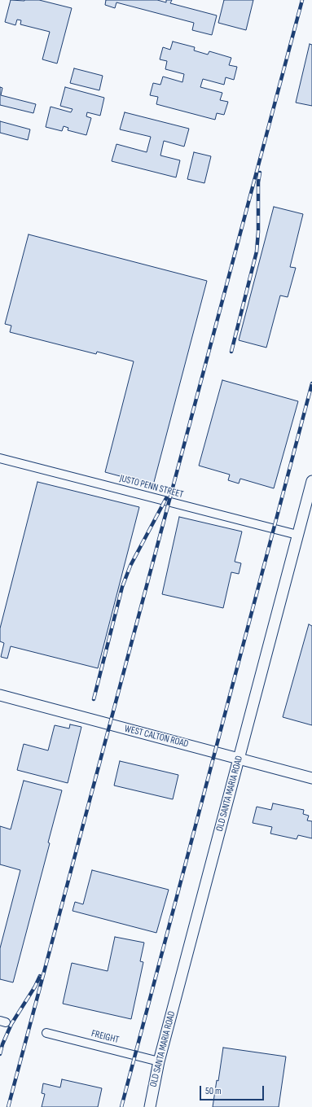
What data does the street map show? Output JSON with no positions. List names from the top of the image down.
{
  "streets": {
    "main road": ["WEST CALTON ROAD", "OLD SANTA MARIA ROAD"],
    "street": ["JUSTO PENN STREET", "FREIGHT"]
  },
  "crossings": [
    ["JUSTO PENN STREET", "OLD SANTA MARIA ROAD"],
    ["WEST CALTON ROAD", "OLD SANTA MARIA ROAD"],
    ["OLD SANTA MARIA ROAD", "FREIGHT"]
  ],
  "scale_bar": "50 m"
}
